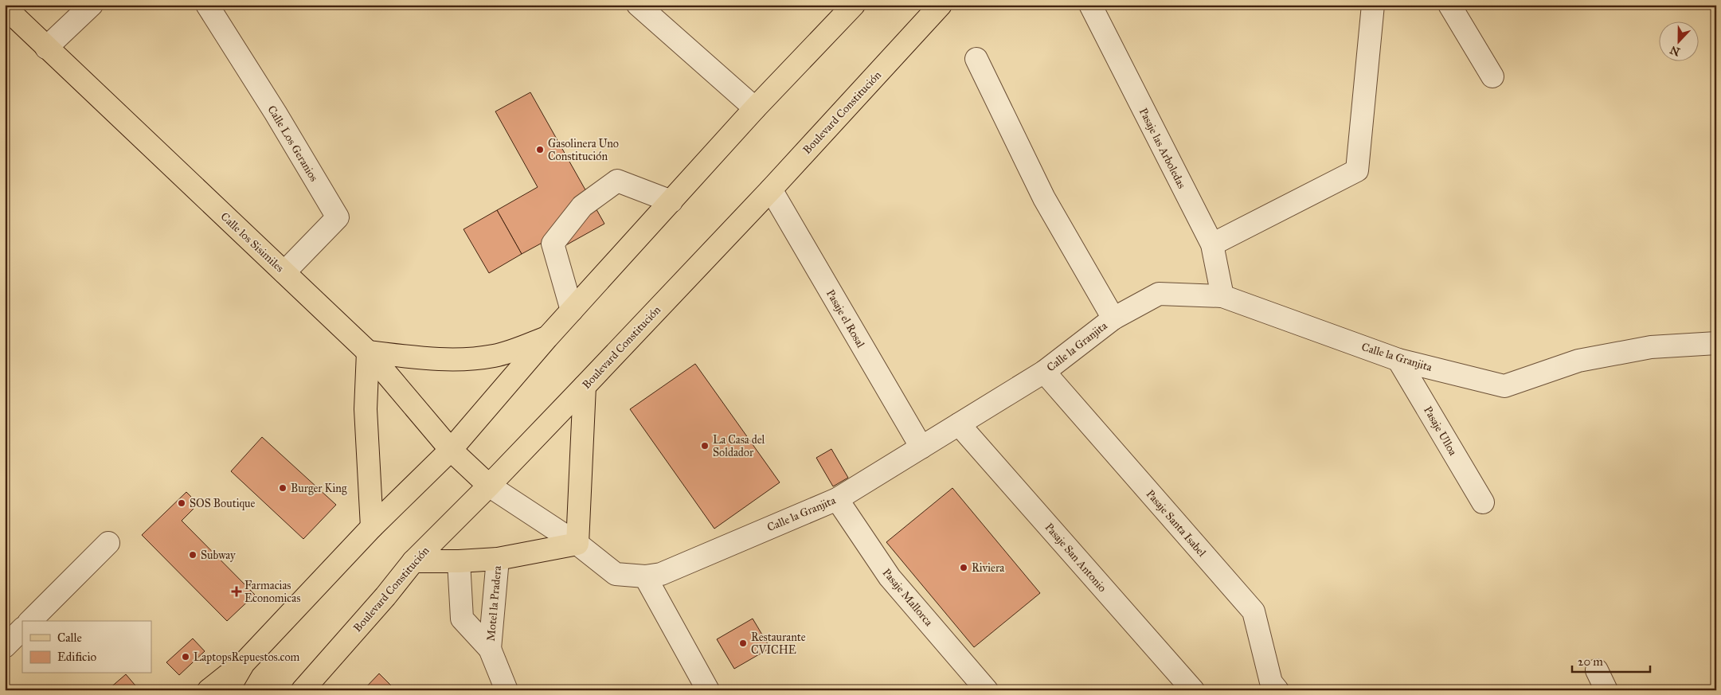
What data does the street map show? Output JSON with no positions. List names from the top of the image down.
{
  "streets": {
    "main road": ["Boulevard Constitución", "Calle los Sisimiles"],
    "street": [
      "Calle Los Geranios",
      "Pasaje las Arboledas",
      "Pasaje el Rosal",
      "Calle la Granjita",
      "Pasaje Ulloa",
      "Pasaje Santa Isabel",
      "Pasaje San Antonio",
      "Pasaje Mallorca",
      "Motel la Pradera"
    ]
  },
  "crossings": [
    ["Boulevard Constitución", "Calle los Sisimiles"],
    ["Boulevard Constitución", "Pasaje el Rosal"],
    ["Boulevard Constitución", "Calle la Granjita"],
    ["Calle Los Geranios", "Calle los Sisimiles"],
    ["Pasaje las Arboledas", "Calle la Granjita"],
    ["Calle los Sisimiles", "Calle la Granjita"],
    ["Pasaje el Rosal", "Calle la Granjita"],
    ["Calle la Granjita", "Pasaje Ulloa"],
    ["Calle la Granjita", "Pasaje Santa Isabel"],
    ["Calle la Granjita", "Pasaje San Antonio"],
    ["Calle la Granjita", "Pasaje Mallorca"]
  ],
  "places": {
    "other": [
      "Gasolinera Uno Constitución",
      "La Casa del Soldador",
      "Burger King",
      "SOS Boutique",
      "Subway",
      "Riviera",
      "Restaurante CVICHE",
      "LaptopsRepuestos.com"
    ],
    "health": ["Farmacias Economicas"]
  },
  "legend": ["Calle", "Edificio"],
  "scale_bar": "20 m",
  "north": "bottom"
}
